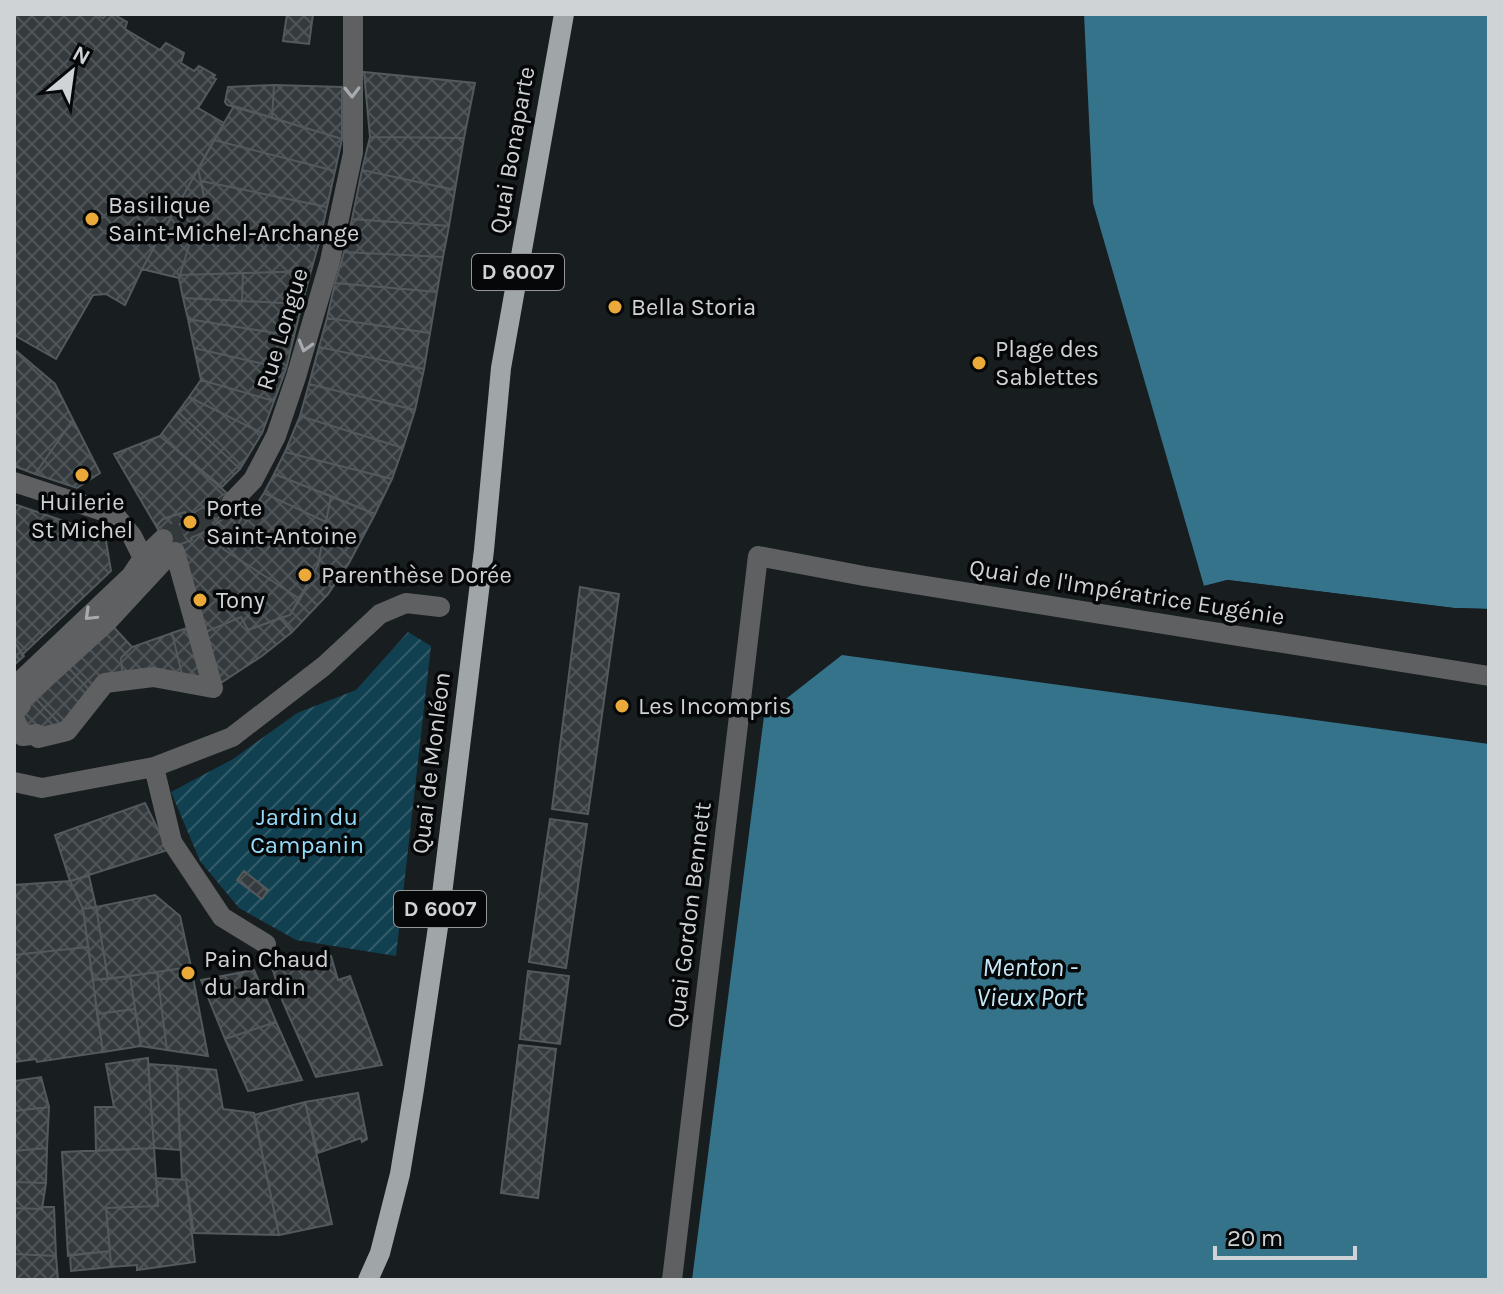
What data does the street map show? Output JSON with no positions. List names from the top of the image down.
{
  "streets": {
    "main road": ["Quai Bonaparte", "D 6007", "Quai de Monléon"],
    "street": ["Rue Longue", "Quai de l'Impératrice Eugénie", "Quai Gordon Bennett"]
  },
  "crossings": [
    ["Quai Bonaparte", "Quai de Monléon"],
    ["Quai de l'Impératrice Eugénie", "Quai Gordon Bennett"]
  ],
  "one_way": ["Rue Longue"],
  "water": ["Menton - Vieux Port"],
  "parks": ["Jardin du Campanin"],
  "places": [
    "Basilique Saint-Michel-Archange",
    "Bella Storia",
    "Plage des Sablettes",
    "Huilerie St Michel",
    "Porte Saint-Antoine",
    "Parenthèse Dorée",
    "Tony",
    "Les Incompris",
    "Pain Chaud du Jardin"
  ],
  "scale_bar": "20 m",
  "north": "top right"
}
